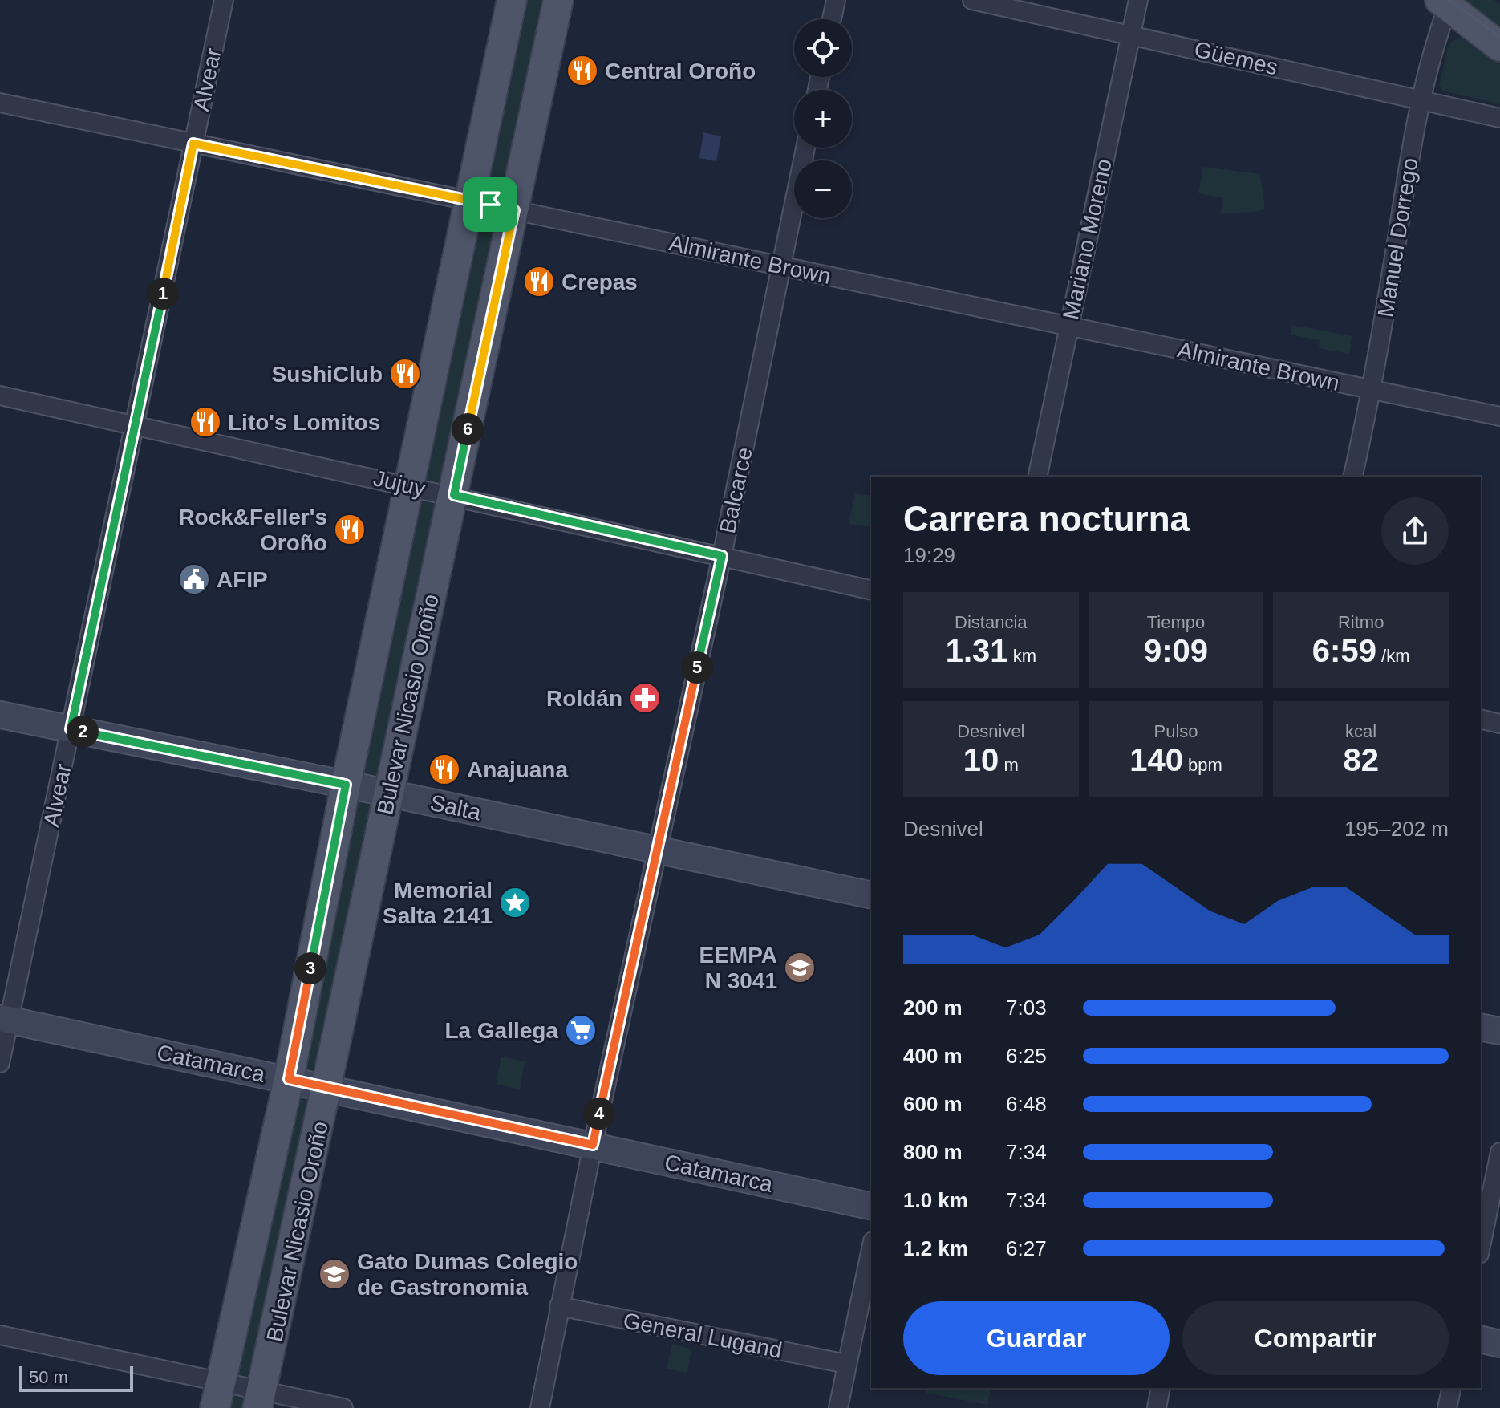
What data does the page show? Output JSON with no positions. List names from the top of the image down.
{
  "streets": {
    "main road": ["Bulevar Nicasio Oroño", "Salta", "Catamarca"],
    "street": [
      "Güemes",
      "Alvear",
      "Manuel Dorrego",
      "Mariano Moreno",
      "Almirante Brown",
      "Jujuy",
      "Balcarce",
      "General Lugand"
    ]
  },
  "crossings": [
    ["Güemes", "Manuel Dorrego"],
    ["Güemes", "Mariano Moreno"],
    ["Alvear", "Almirante Brown"],
    ["Alvear", "Jujuy"],
    ["Alvear", "Salta"],
    ["Alvear", "Catamarca"],
    ["Manuel Dorrego", "Almirante Brown"],
    ["Mariano Moreno", "Almirante Brown"],
    ["Almirante Brown", "Balcarce"],
    ["Almirante Brown", "Bulevar Nicasio Oroño"],
    ["Jujuy", "Balcarce"],
    ["Jujuy", "Bulevar Nicasio Oroño"],
    ["Balcarce", "Salta"],
    ["Balcarce", "Catamarca"],
    ["Balcarce", "General Lugand"],
    ["Bulevar Nicasio Oroño", "Salta"],
    ["Bulevar Nicasio Oroño", "Catamarca"]
  ],
  "places": {
    "restaurant": [
      "Central Oroño",
      "Crepas",
      "SushiClub",
      "Lito's Lomitos",
      "Rock&Feller's Oroño",
      "Anajuana"
    ],
    "public building": ["AFIP"],
    "pharmacy": ["Roldán"],
    "place": ["Memorial Salta 2141"],
    "school or university": ["EEMPA N 3041", "Gato Dumas Colegio de Gastronomia"],
    "supermarket": ["La Gallega"]
  },
  "scale_bar": "50 m",
  "page": {
    "map_buttons": ["+", "−"],
    "pins": [
      "1",
      "6",
      "5",
      "2",
      "3",
      "4"
    ],
    "heading": ["Carrera nocturna", "19:29"],
    "stats": [
      ["Distancia", "1.31 km"],
      ["Tiempo", "9:09"],
      ["Ritmo", "6:59 /km"],
      ["Desnivel", "10 m"],
      ["Pulso", "140 bpm"],
      ["kcal", "82"]
    ],
    "chart": ["Desnivel", "195–202 m"],
    "list": [
      {
        "name": "200 m",
        "note": "7:03"
      },
      {
        "name": "400 m",
        "note": "6:25"
      },
      {
        "name": "600 m",
        "note": "6:48"
      },
      {
        "name": "800 m",
        "note": "7:34"
      },
      {
        "name": "1.0 km",
        "note": "7:34"
      },
      {
        "name": "1.2 km",
        "note": "6:27"
      }
    ],
    "buttons": ["Guardar", "Compartir"],
    "scale": "50 m"
  }
}
